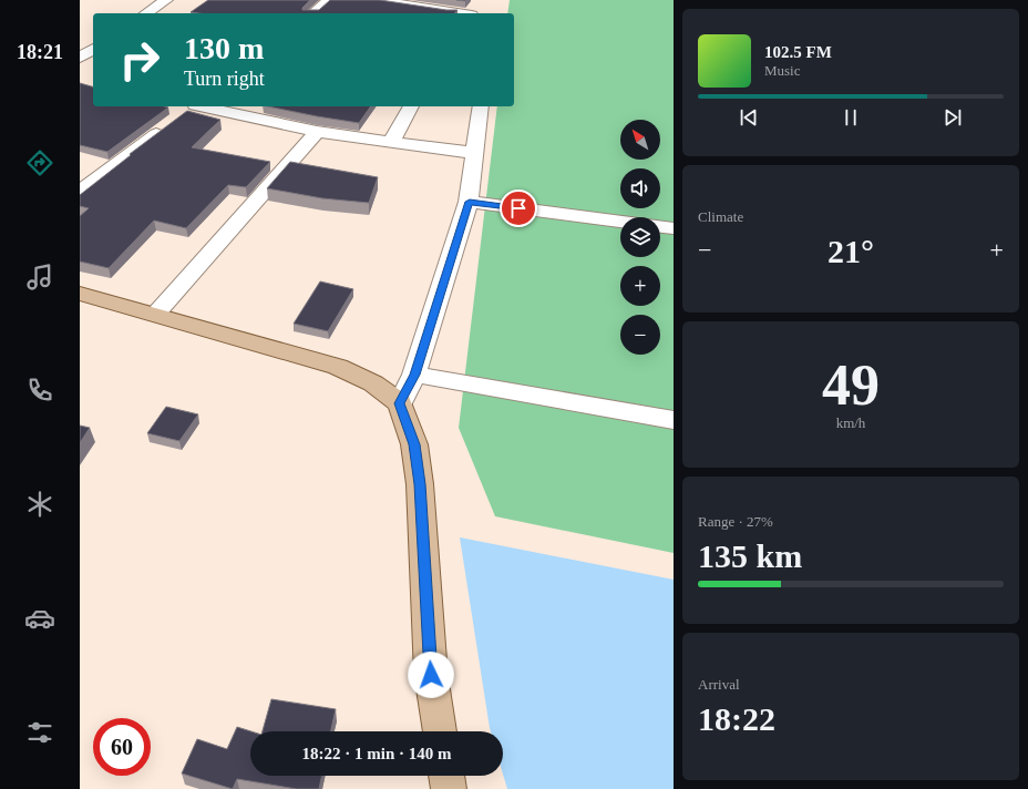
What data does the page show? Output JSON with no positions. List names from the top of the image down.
{
  "north": "top left",
  "page": {
    "tabs": "18:21",
    "turn": ["130 m", "Turn right"],
    "song": ["102.5 FM", "Music"],
    "map_buttons": ["+", "−"],
    "tile": [
      "Climate",
      ["49", "km/h"],
      ["Range · 27%", "135 km"],
      ["Arrival", "18:22"]
    ],
    "heat": ["−", "21°", "+"],
    "limit": "60",
    "trip": "18:22 · 1 min · 140 m"
  }
}
